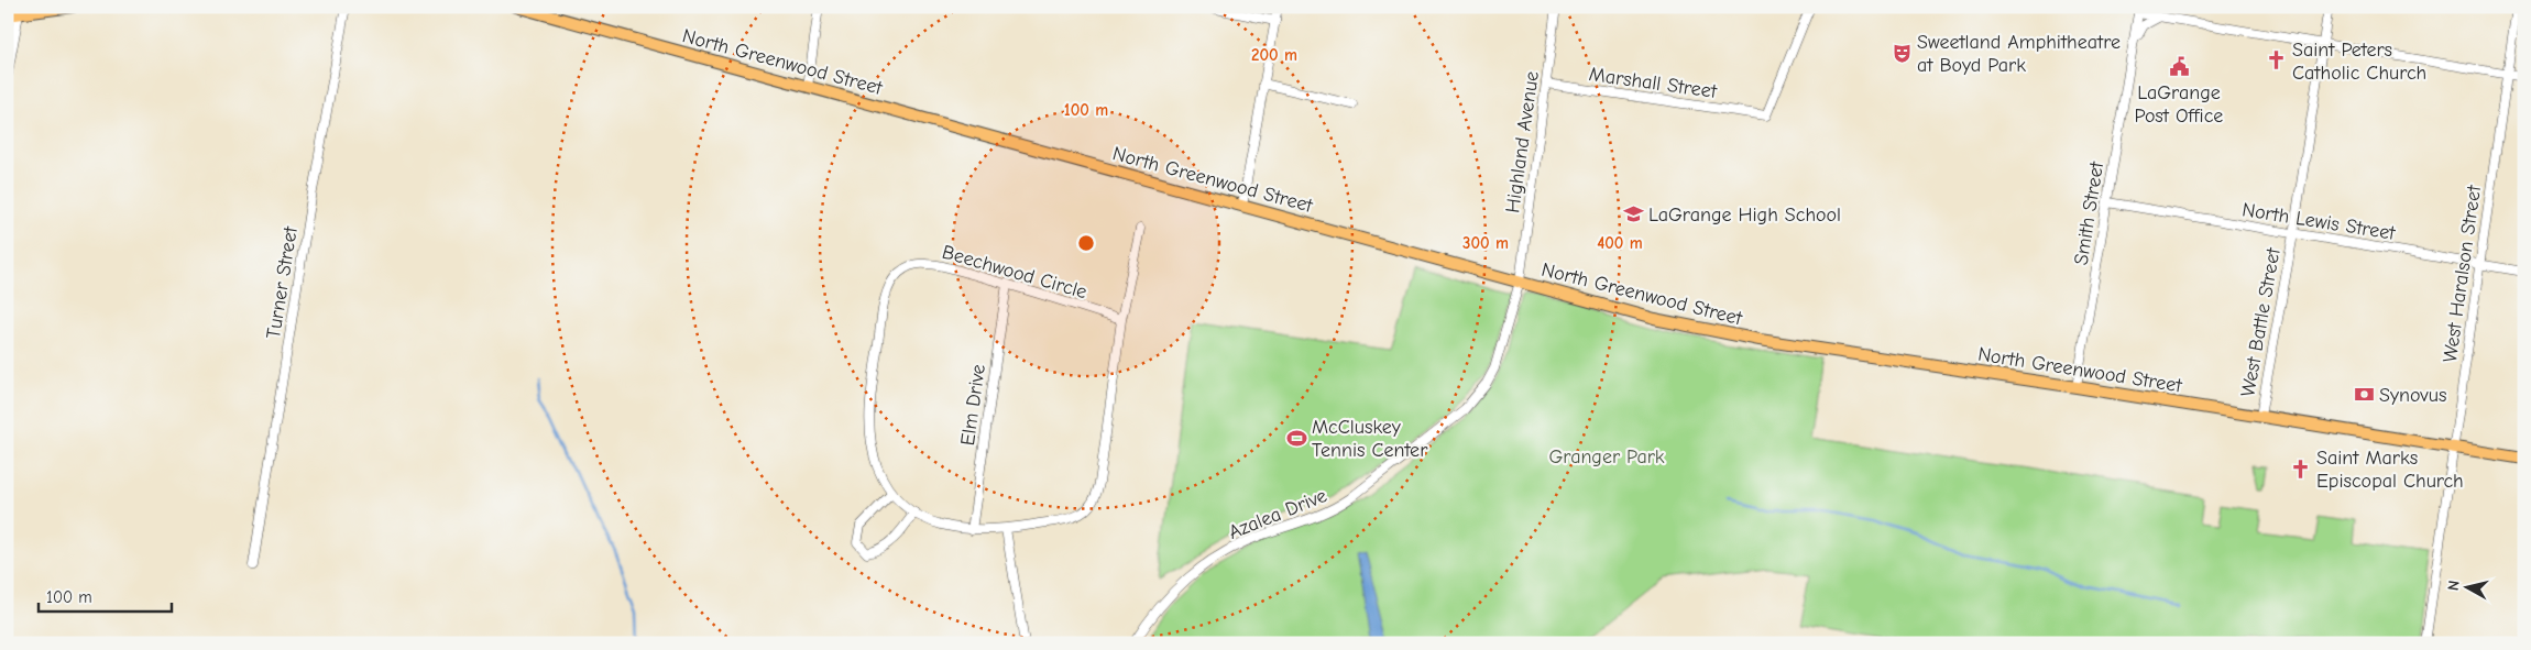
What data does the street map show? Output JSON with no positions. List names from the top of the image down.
{
  "streets": {
    "main road": ["North Greenwood Street"],
    "street": [
      "Marshall Street",
      "Highland Avenue",
      "Smith Street",
      "North Lewis Street",
      "Beechwood Circle",
      "West Haralson Street",
      "Turner Street",
      "West Battle Street",
      "Elm Drive",
      "Azalea Drive"
    ]
  },
  "crossings": [
    ["North Greenwood Street", "Highland Avenue"],
    ["North Greenwood Street", "Smith Street"],
    ["North Greenwood Street", "West Haralson Street"],
    ["North Greenwood Street", "West Battle Street"],
    ["North Greenwood Street", "Azalea Drive"],
    ["Marshall Street", "Highland Avenue"],
    ["Highland Avenue", "Azalea Drive"],
    ["Smith Street", "North Lewis Street"],
    ["North Lewis Street", "West Haralson Street"],
    ["North Lewis Street", "West Battle Street"],
    ["Beechwood Circle", "Elm Drive"]
  ],
  "parks": ["Granger Park"],
  "places": {
    "theatre": ["Sweetland Amphitheatre at Boyd Park"],
    "church": ["Saint Peters Catholic Church", "Saint Marks Episcopal Church"],
    "public building": ["LaGrange Post Office"],
    "school or university": ["LaGrange High School"],
    "bank": ["Synovus"],
    "sports": ["McCluskey Tennis Center"]
  },
  "scale_bar": "100 m",
  "north": "left",
  "rings": [
    "200 m",
    "100 m",
    "300 m",
    "400 m"
  ]
}
